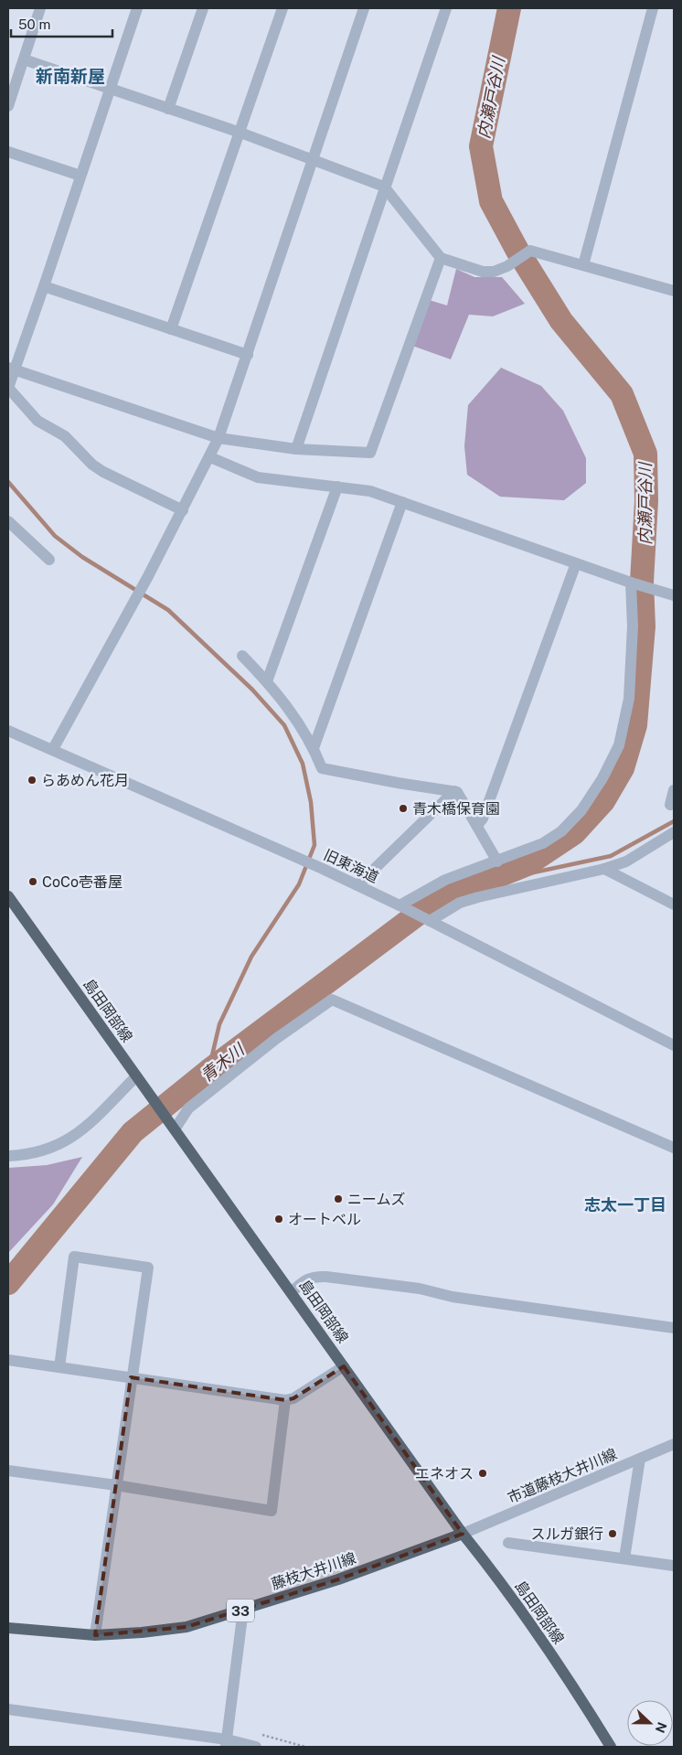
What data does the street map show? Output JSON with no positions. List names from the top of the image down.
{
  "streets": {
    "main road": ["島田岡部線", "藤枝大井川線", "33"],
    "street": ["旧東海道", "市道藤枝大井川線"]
  },
  "crossings": [
    ["島田岡部線", "市道藤枝大井川線"],
    ["島田岡部線", "藤枝大井川線"],
    ["市道藤枝大井川線", "藤枝大井川線"]
  ],
  "districts": ["新南新屋", "志太一丁目"],
  "water": ["内瀬戸谷川", "青木川"],
  "places": [
    "らあめん花月",
    "青木橋保育園",
    "CoCo壱番屋",
    "ニームズ",
    "オートベル",
    "エネオス",
    "スルガ銀行"
  ],
  "scale_bar": "50 m",
  "north": "right"
}
